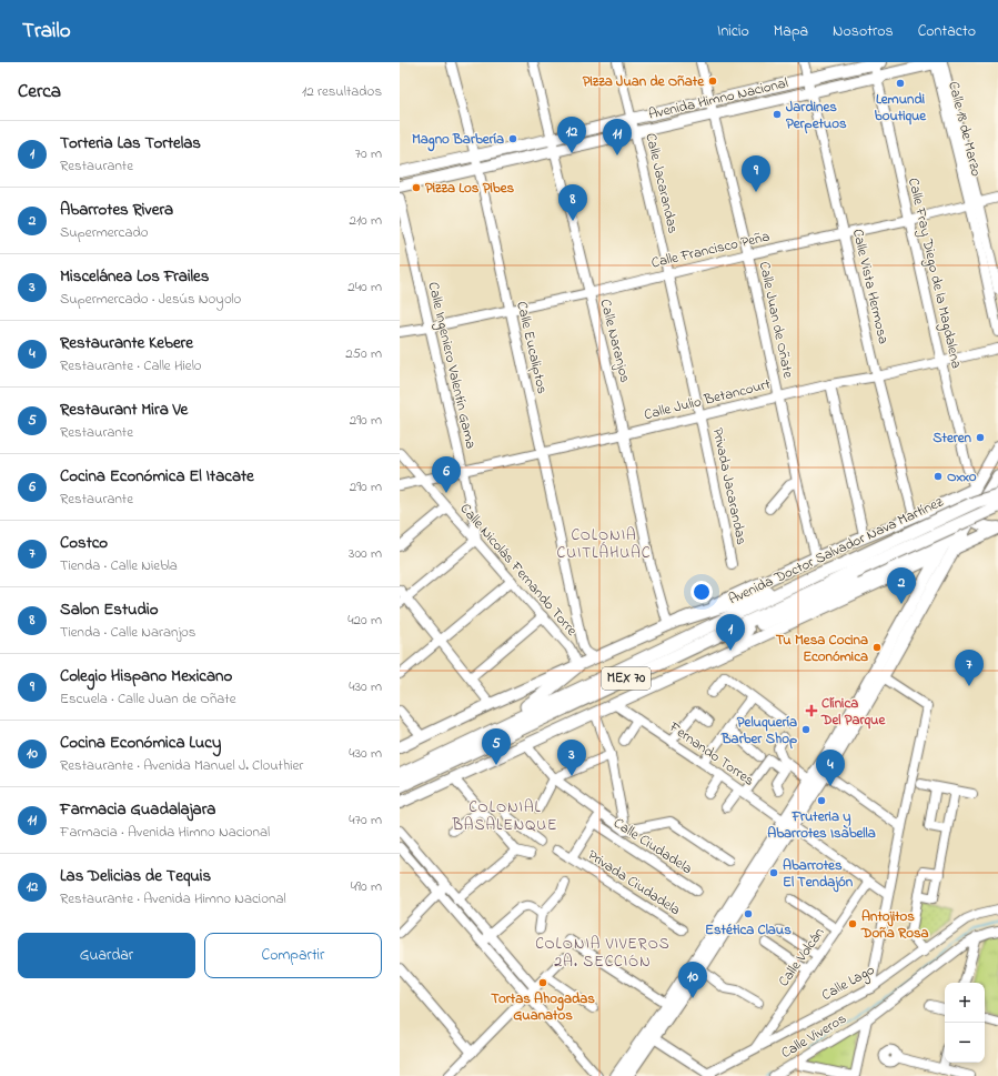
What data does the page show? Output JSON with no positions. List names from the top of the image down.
{
  "streets": {
    "highway": ["Avenida Doctor Salvador Nava Martínez", "MEX 70"],
    "main road": ["Avenida Himno Nacional"],
    "street": [
      "Calle 18 de Marzo",
      "Calle Jacarandas",
      "Calle Francisco Peña",
      "Calle Fray Diego de la Magdalena",
      "Calle Vista Hermosa",
      "Calle Juan de Oñate",
      "Calle Naranjos",
      "Calle Eucaliptos",
      "Calle Ingeniero Valentín Gama",
      "Calle Julio Betancourt",
      "Privada Jacarandas",
      "Calle Nicolás Fernando Torre",
      "Fernando Torres",
      "Calle Ciudadela",
      "Privada Ciudadela",
      "Calle Volcán",
      "Calle Lago",
      "Calle Viveros"
    ]
  },
  "crossings": [
    ["Avenida Himno Nacional", "Calle 18 de Marzo"],
    ["Avenida Himno Nacional", "Calle Jacarandas"],
    ["Avenida Himno Nacional", "Calle Fray Diego de la Magdalena"],
    ["Avenida Himno Nacional", "Calle Vista Hermosa"],
    ["Avenida Himno Nacional", "Calle Juan de Oñate"],
    ["Avenida Himno Nacional", "Calle Naranjos"],
    ["Avenida Himno Nacional", "Calle Eucaliptos"],
    ["Calle 18 de Marzo", "Calle Francisco Peña"],
    ["Calle Jacarandas", "Calle Francisco Peña"],
    ["Calle Jacarandas", "Calle Julio Betancourt"],
    ["Calle Jacarandas", "Privada Jacarandas"],
    ["Calle Francisco Peña", "Calle Fray Diego de la Magdalena"],
    ["Calle Francisco Peña", "Calle Vista Hermosa"],
    ["Calle Francisco Peña", "Calle Juan de Oñate"],
    ["Calle Francisco Peña", "Calle Naranjos"],
    ["Calle Francisco Peña", "Calle Eucaliptos"],
    ["Calle Francisco Peña", "Calle Ingeniero Valentín Gama"],
    ["Calle Fray Diego de la Magdalena", "Calle Julio Betancourt"],
    ["Calle Fray Diego de la Magdalena", "Avenida Doctor Salvador Nava Martínez"],
    ["Calle Vista Hermosa", "Calle Julio Betancourt"],
    ["Calle Vista Hermosa", "Avenida Doctor Salvador Nava Martínez"],
    ["Calle Juan de Oñate", "Calle Julio Betancourt"],
    ["Calle Juan de Oñate", "Avenida Doctor Salvador Nava Martínez"],
    ["Calle Naranjos", "Calle Julio Betancourt"],
    ["Calle Naranjos", "Avenida Doctor Salvador Nava Martínez"],
    ["Calle Eucaliptos", "Calle Julio Betancourt"],
    ["Calle Eucaliptos", "Avenida Doctor Salvador Nava Martínez"],
    ["Calle Ingeniero Valentín Gama", "Calle Julio Betancourt"],
    ["Calle Ingeniero Valentín Gama", "Calle Nicolás Fernando Torre"],
    ["Calle Julio Betancourt", "Privada Jacarandas"],
    ["Calle Julio Betancourt", "Calle Nicolás Fernando Torre"],
    ["Avenida Doctor Salvador Nava Martínez", "Calle Nicolás Fernando Torre"],
    ["Fernando Torres", "Calle Volcán"],
    ["Calle Volcán", "Calle Lago"]
  ],
  "districts": ["COLONIA CUITLÁHUAC", "COLONIAL BASALENQUE", "COLONIA VIVEROS 2A. SECCIÓN"],
  "places": {
    "other": [
      "Pizza Juan de Oñate",
      "Lemundi boutique",
      "Jardines Perpetuos",
      "Magno Barbería",
      "Pizza Los Pibes",
      "Steren",
      "Oxxo",
      "Tu Mesa Cocina Económica",
      "Peluquería Barber Shop",
      "Fruteria y Abarrotes Isabella",
      "Abarrotes El Tendajón",
      "Estética Claus",
      "Antojitos Doña Rosa",
      "Tortas Ahogadas Guanatos"
    ],
    "health": ["Clínica Del Parque"]
  },
  "page": {
    "header": "Trailo",
    "nav": [
      "Inicio",
      "Mapa",
      "Nosotros",
      "Contacto"
    ],
    "heading": ["Cerca", "12 resultados"],
    "pins": [
      "12",
      "11",
      "9",
      "8",
      "6",
      "2",
      "1",
      "7",
      "5",
      "3",
      "4",
      "10"
    ],
    "list": [
      {
        "mark": "1",
        "name": "Torteria Las Tortelas",
        "note": "Restaurante",
        "value": "70 m"
      },
      {
        "mark": "2",
        "name": "Abarrotes Rivera",
        "note": "Supermercado",
        "value": "210 m"
      },
      {
        "mark": "3",
        "name": "Miscelánea Los Frailes",
        "note": "Supermercado · Jesús Noyolo",
        "value": "240 m"
      },
      {
        "mark": "4",
        "name": "Restaurante Kebere",
        "note": "Restaurante · Calle Hielo",
        "value": "250 m"
      },
      {
        "mark": "5",
        "name": "Restaurant Mira Ve",
        "note": "Restaurante",
        "value": "290 m"
      },
      {
        "mark": "6",
        "name": "Cocina Económica El Itacate",
        "note": "Restaurante",
        "value": "290 m"
      },
      {
        "mark": "7",
        "name": "Costco",
        "note": "Tienda · Calle Niebla",
        "value": "300 m"
      },
      {
        "mark": "8",
        "name": "Salon Estudio",
        "note": "Tienda · Calle Naranjos",
        "value": "420 m"
      },
      {
        "mark": "9",
        "name": "Colegio Hispano Mexicano",
        "note": "Escuela · Calle Juan de Oñate",
        "value": "430 m"
      },
      {
        "mark": "10",
        "name": "Cocina Económica Lucy",
        "note": "Restaurante · Avenida Manuel J. Clouthier",
        "value": "430 m"
      },
      {
        "mark": "11",
        "name": "Farmacia Guadalajara",
        "note": "Farmacia · Avenida Himno Nacional",
        "value": "470 m"
      },
      {
        "mark": "12",
        "name": "Las Delicias de Tequis",
        "note": "Restaurante · Avenida Himno Nacional",
        "value": "490 m"
      }
    ],
    "buttons": ["Guardar", "Compartir"],
    "map_buttons": ["+", "−"]
  }
}
